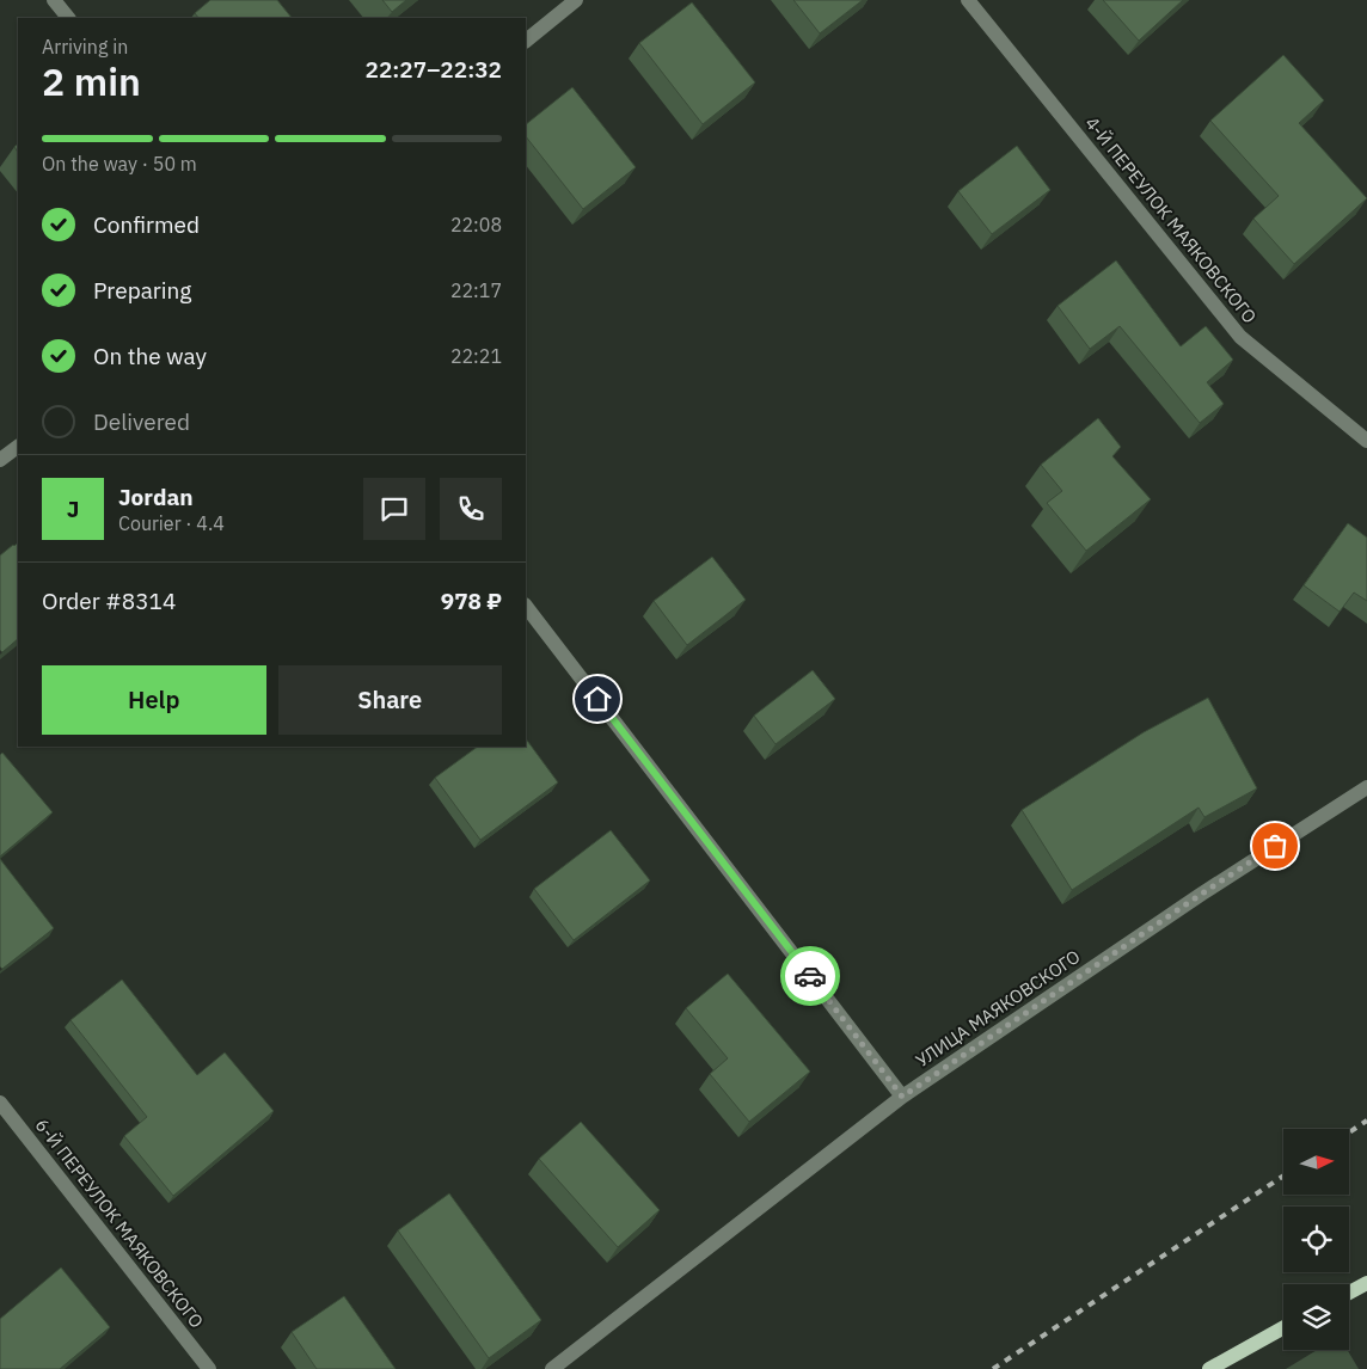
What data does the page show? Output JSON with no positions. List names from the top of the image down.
{
  "streets": {
    "street": ["4-Й ПЕРЕУЛОК МАЯКОВСКОГО", "УЛИЦА МАЯКОВСКОГО", "6-Й ПЕРЕУЛОК МАЯКОВСКОГО"]
  },
  "north": "right",
  "page": {
    "heading": ["2 min", "Arriving in", "22:27–22:32"],
    "panel": [
      "Jordan",
      "Courier · 4.4",
      "Order #8314",
      "978 ₽"
    ],
    "bar": "On the way · 50 m",
    "list": [
      ["Confirmed", "22:08"],
      ["Preparing", "22:17"],
      ["On the way", "22:21"],
      "Delivered"
    ],
    "round": "J",
    "buttons": ["Help", "Share"]
  }
}
